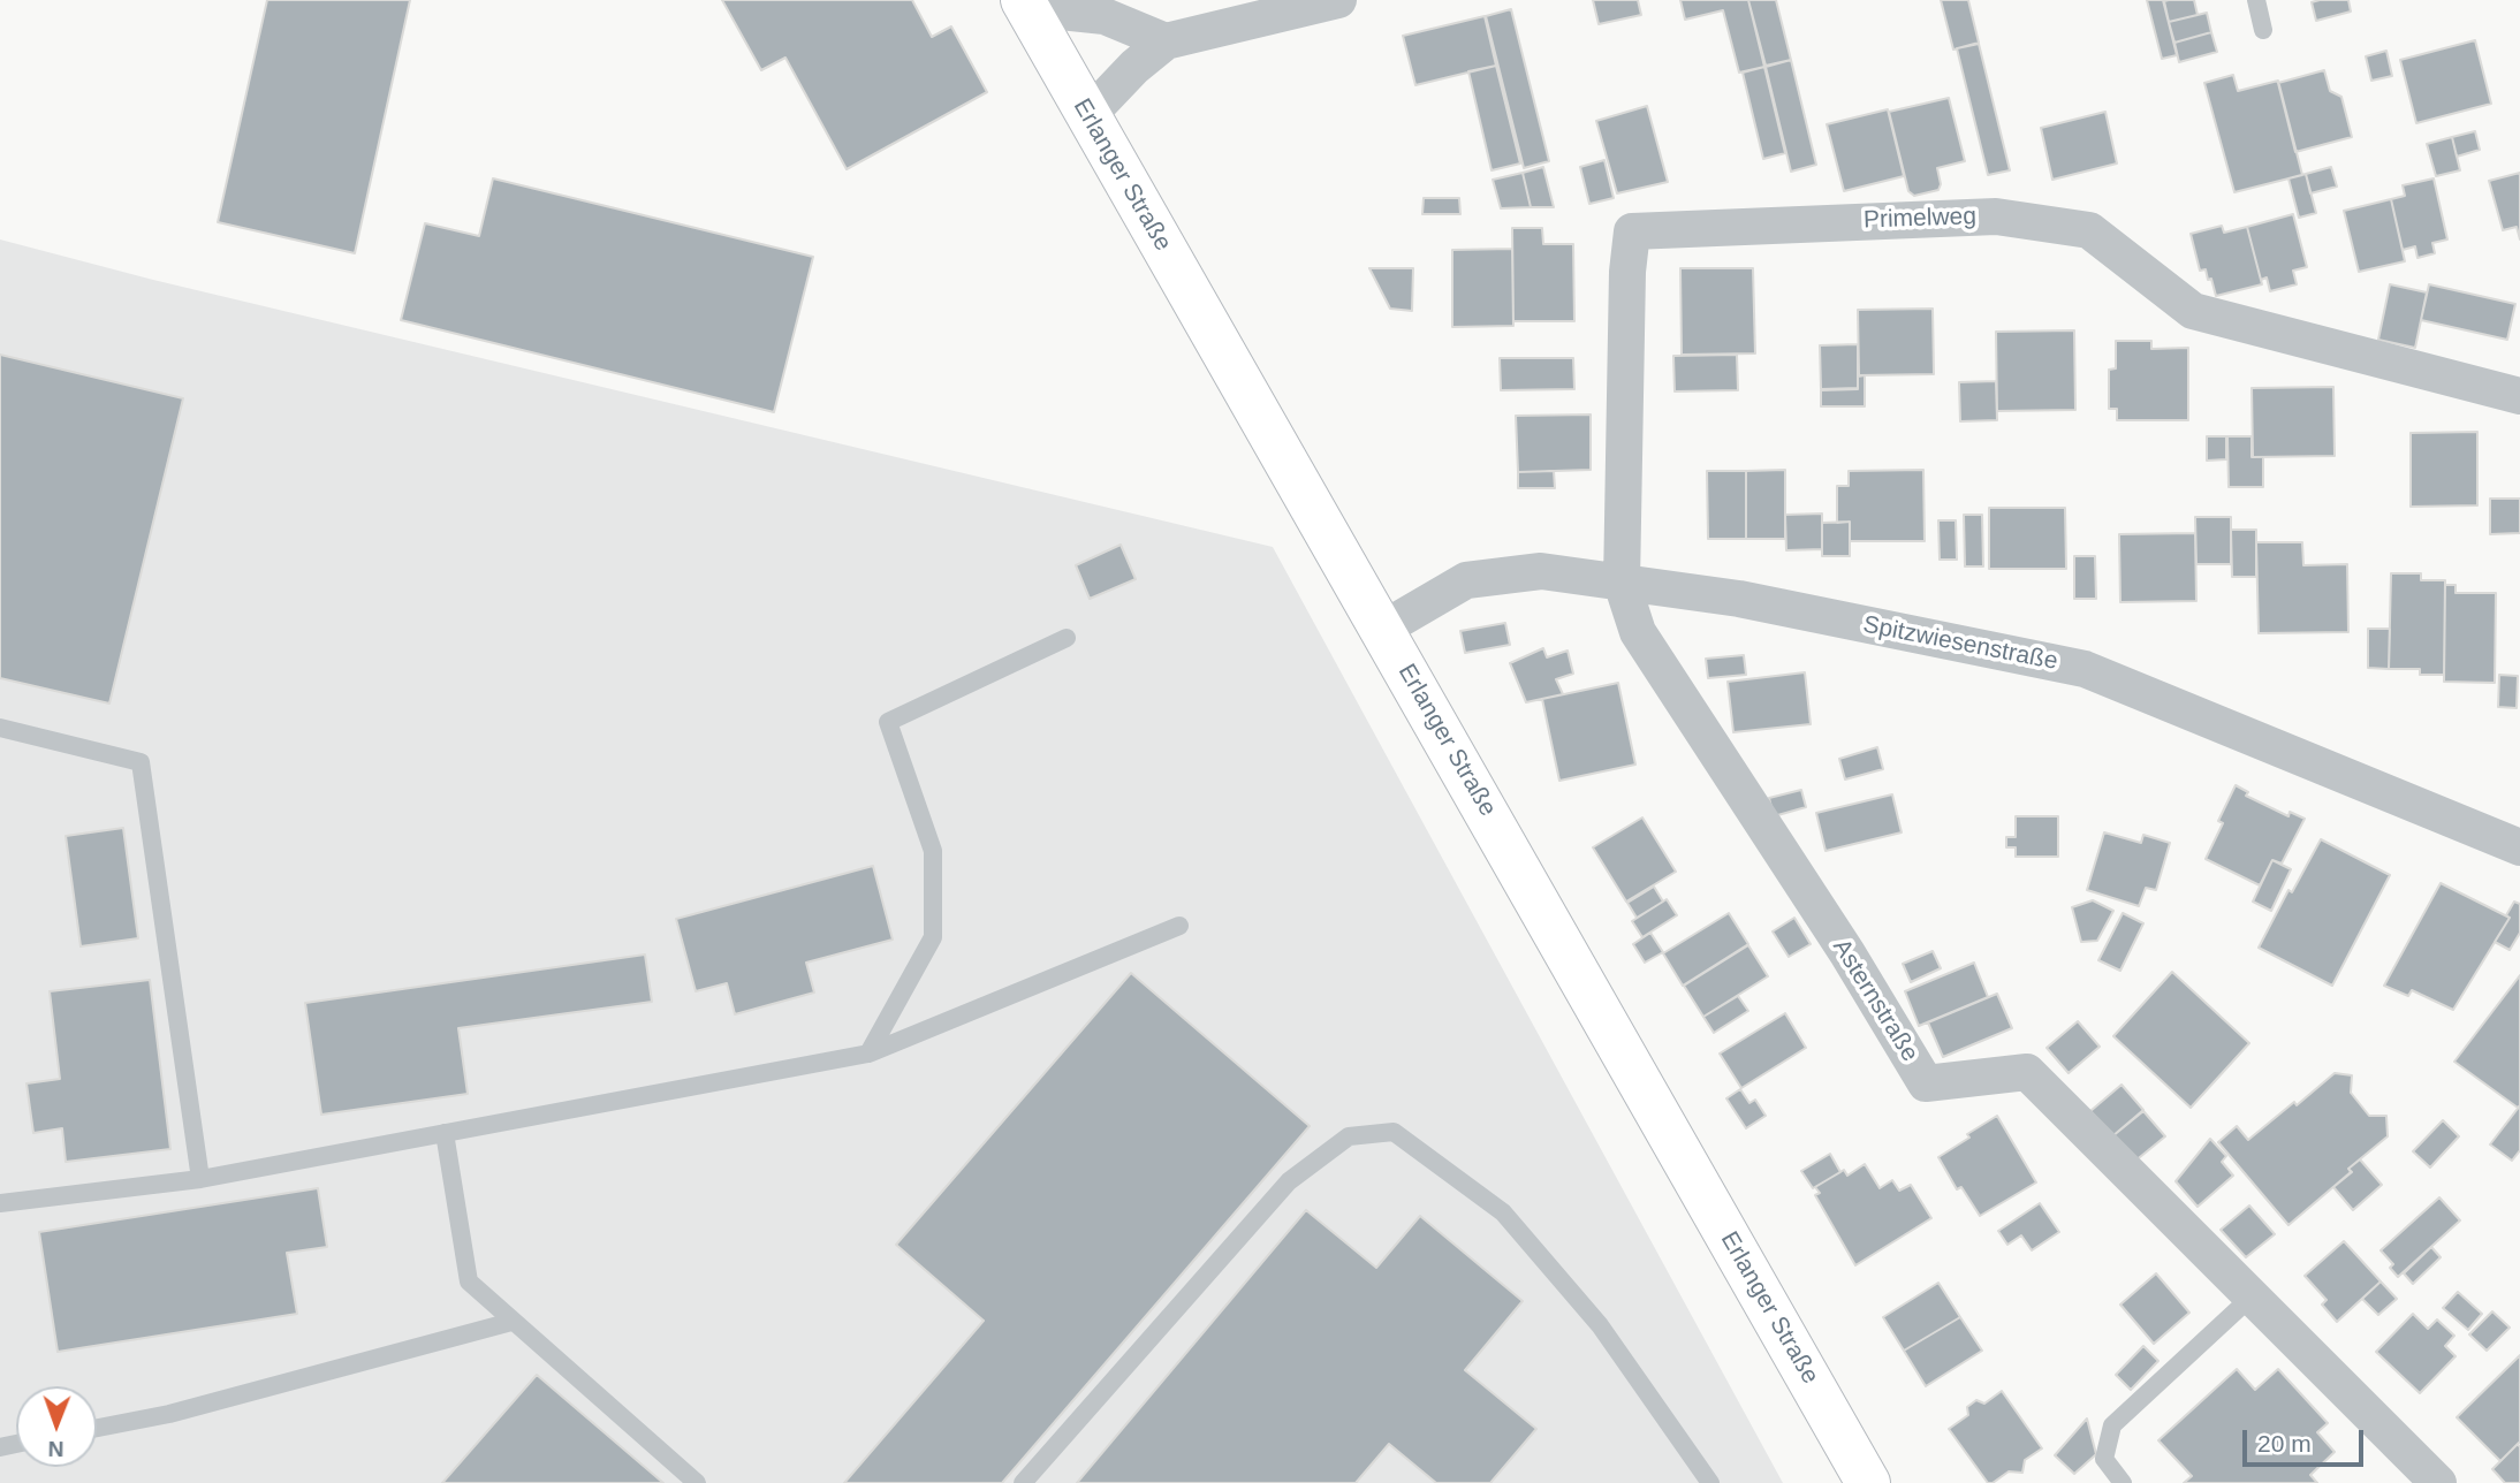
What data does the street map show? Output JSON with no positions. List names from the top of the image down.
{
  "streets": {
    "main road": ["Erlanger Straße"],
    "street": ["Primelweg", "Spitzwiesenstraße", "Asternstraße"]
  },
  "crossings": [
    ["Erlanger Straße", "Spitzwiesenstraße"],
    ["Primelweg", "Spitzwiesenstraße"],
    ["Primelweg", "Asternstraße"],
    ["Spitzwiesenstraße", "Asternstraße"]
  ],
  "scale_bar": "20 m",
  "north": "bottom"
}
